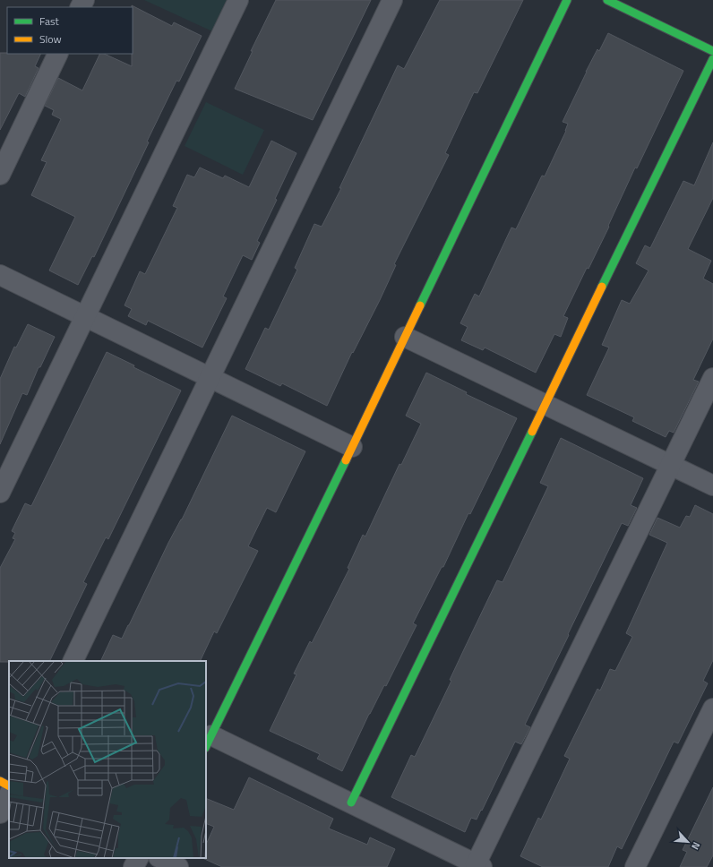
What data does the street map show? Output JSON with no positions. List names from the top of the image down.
{
  "legend": ["Fast", "Slow"],
  "north": "bottom right"
}
